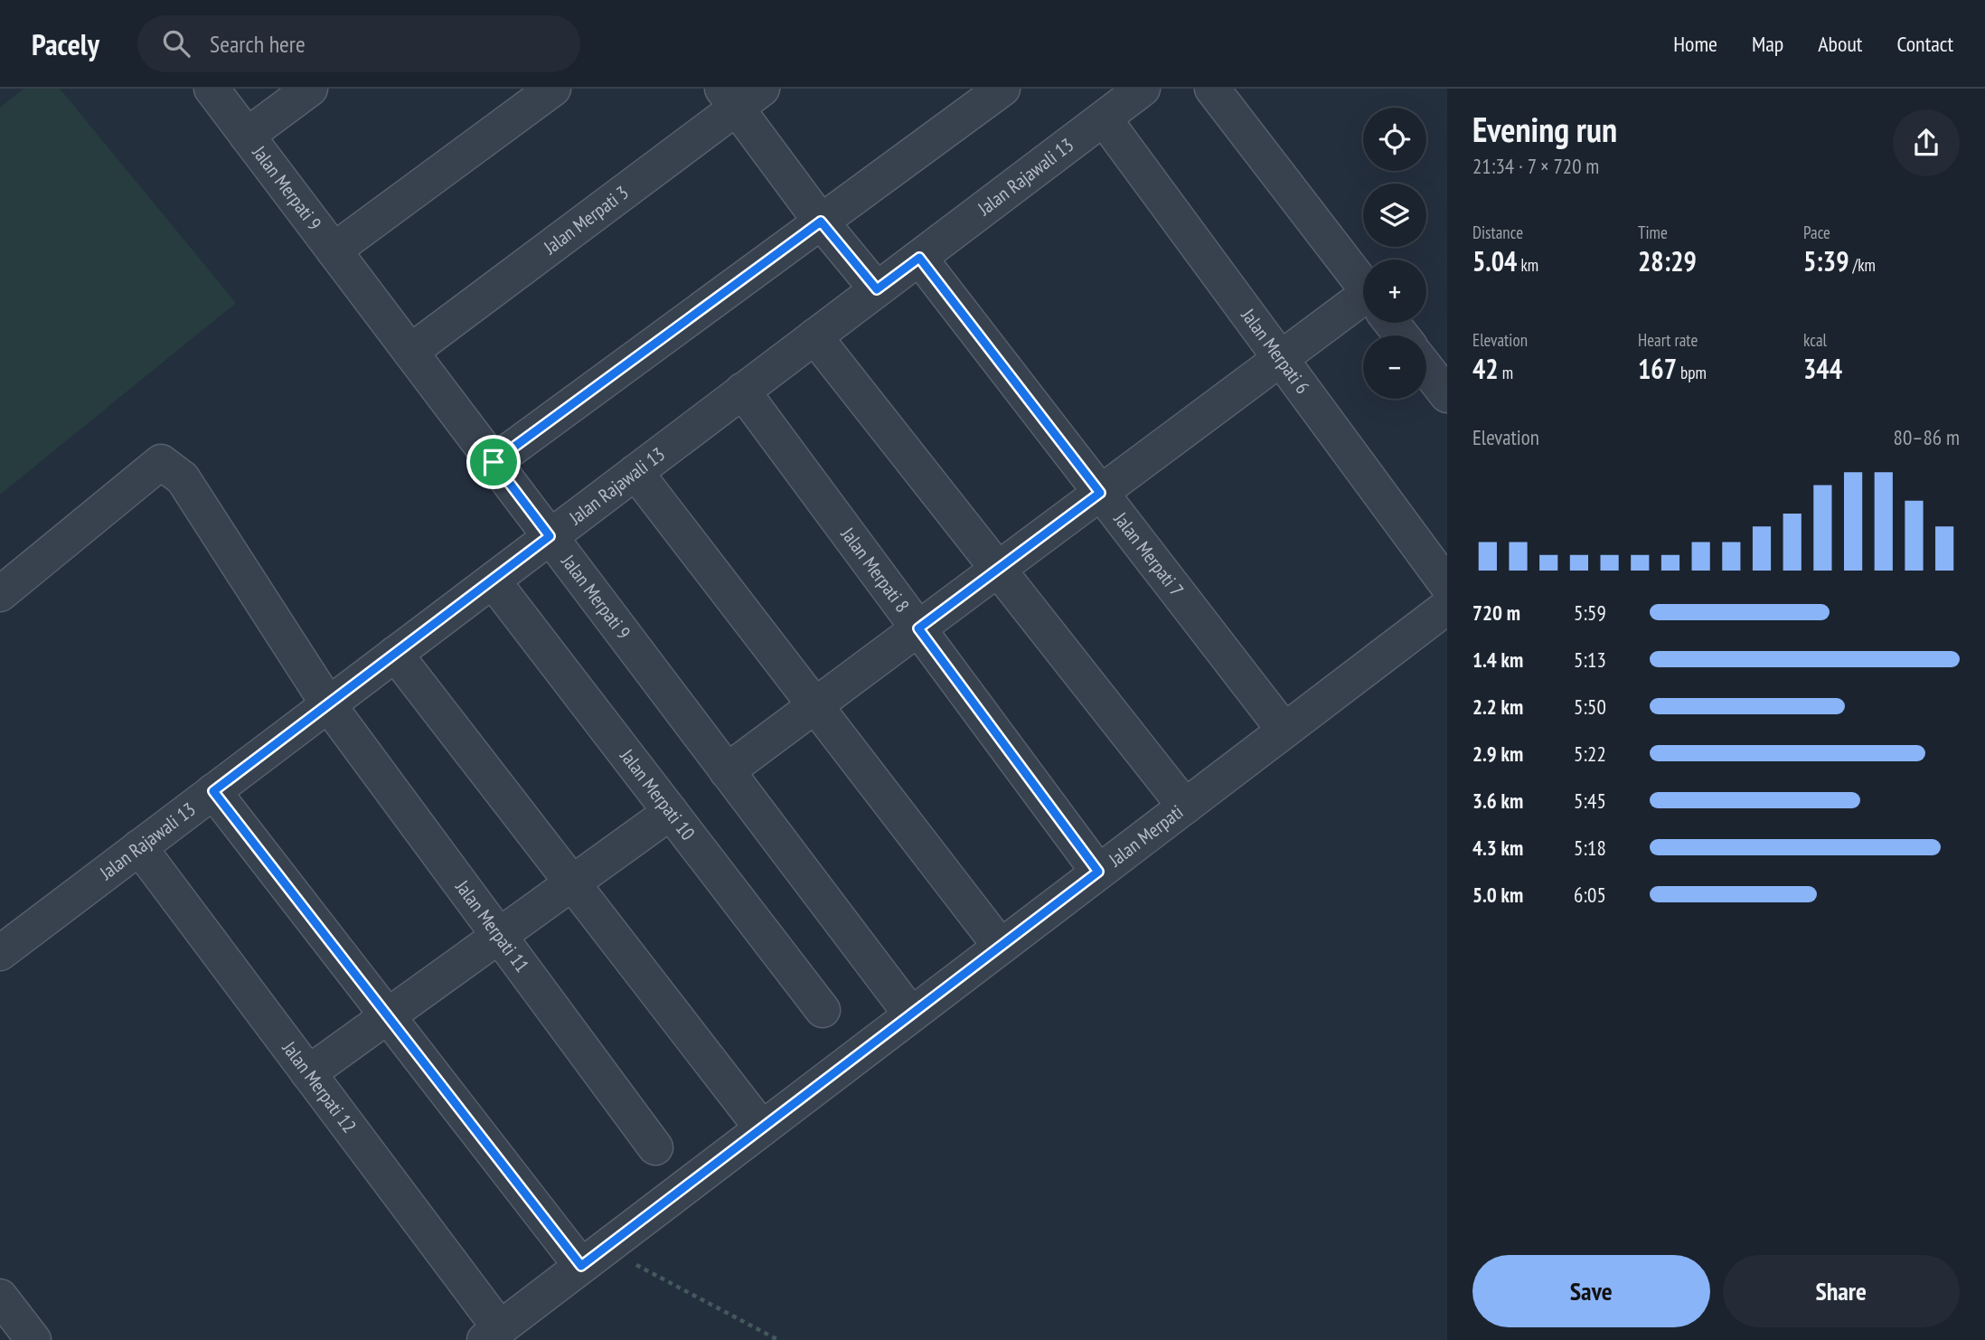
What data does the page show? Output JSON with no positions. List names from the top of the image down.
{
  "streets": {
    "street": [
      "Jalan Rajawali 13",
      "Jalan Merpati 9",
      "Jalan Merpati 3",
      "Jalan Merpati 6",
      "Jalan Merpati 7",
      "Jalan Merpati 8",
      "Jalan Merpati 10",
      "Jalan Merpati",
      "Jalan Merpati 11",
      "Jalan Merpati 12"
    ]
  },
  "crossings": [
    ["Jalan Rajawali 13", "Jalan Merpati 9"],
    ["Jalan Rajawali 13", "Jalan Merpati 6"],
    ["Jalan Rajawali 13", "Jalan Merpati 7"],
    ["Jalan Rajawali 13", "Jalan Merpati 8"],
    ["Jalan Rajawali 13", "Jalan Merpati 10"],
    ["Jalan Rajawali 13", "Jalan Merpati 11"],
    ["Jalan Rajawali 13", "Jalan Merpati 12"],
    ["Jalan Merpati 9", "Jalan Merpati 3"],
    ["Jalan Merpati 9", "Jalan Merpati"],
    ["Jalan Merpati 7", "Jalan Merpati"],
    ["Jalan Merpati 8", "Jalan Merpati"],
    ["Jalan Merpati", "Jalan Merpati 12"]
  ],
  "page": {
    "header": "Pacely",
    "search": "Search here",
    "nav": [
      "Home",
      "Map",
      "About",
      "Contact"
    ],
    "heading": ["Evening run", "21:34 · 7 × 720 m"],
    "map_buttons": ["+", "−"],
    "stats": [
      ["Distance", "5.04 km"],
      ["Time", "28:29"],
      ["Pace", "5:39 /km"],
      ["Elevation", "42 m"],
      ["Heart rate", "167 bpm"],
      ["kcal", "344"]
    ],
    "chart": ["Elevation", "80–86 m"],
    "list": [
      {
        "name": "720 m",
        "note": "5:59"
      },
      {
        "name": "1.4 km",
        "note": "5:13"
      },
      {
        "name": "2.2 km",
        "note": "5:50"
      },
      {
        "name": "2.9 km",
        "note": "5:22"
      },
      {
        "name": "3.6 km",
        "note": "5:45"
      },
      {
        "name": "4.3 km",
        "note": "5:18"
      },
      {
        "name": "5.0 km",
        "note": "6:05"
      }
    ],
    "buttons": ["Save", "Share"]
  }
}
